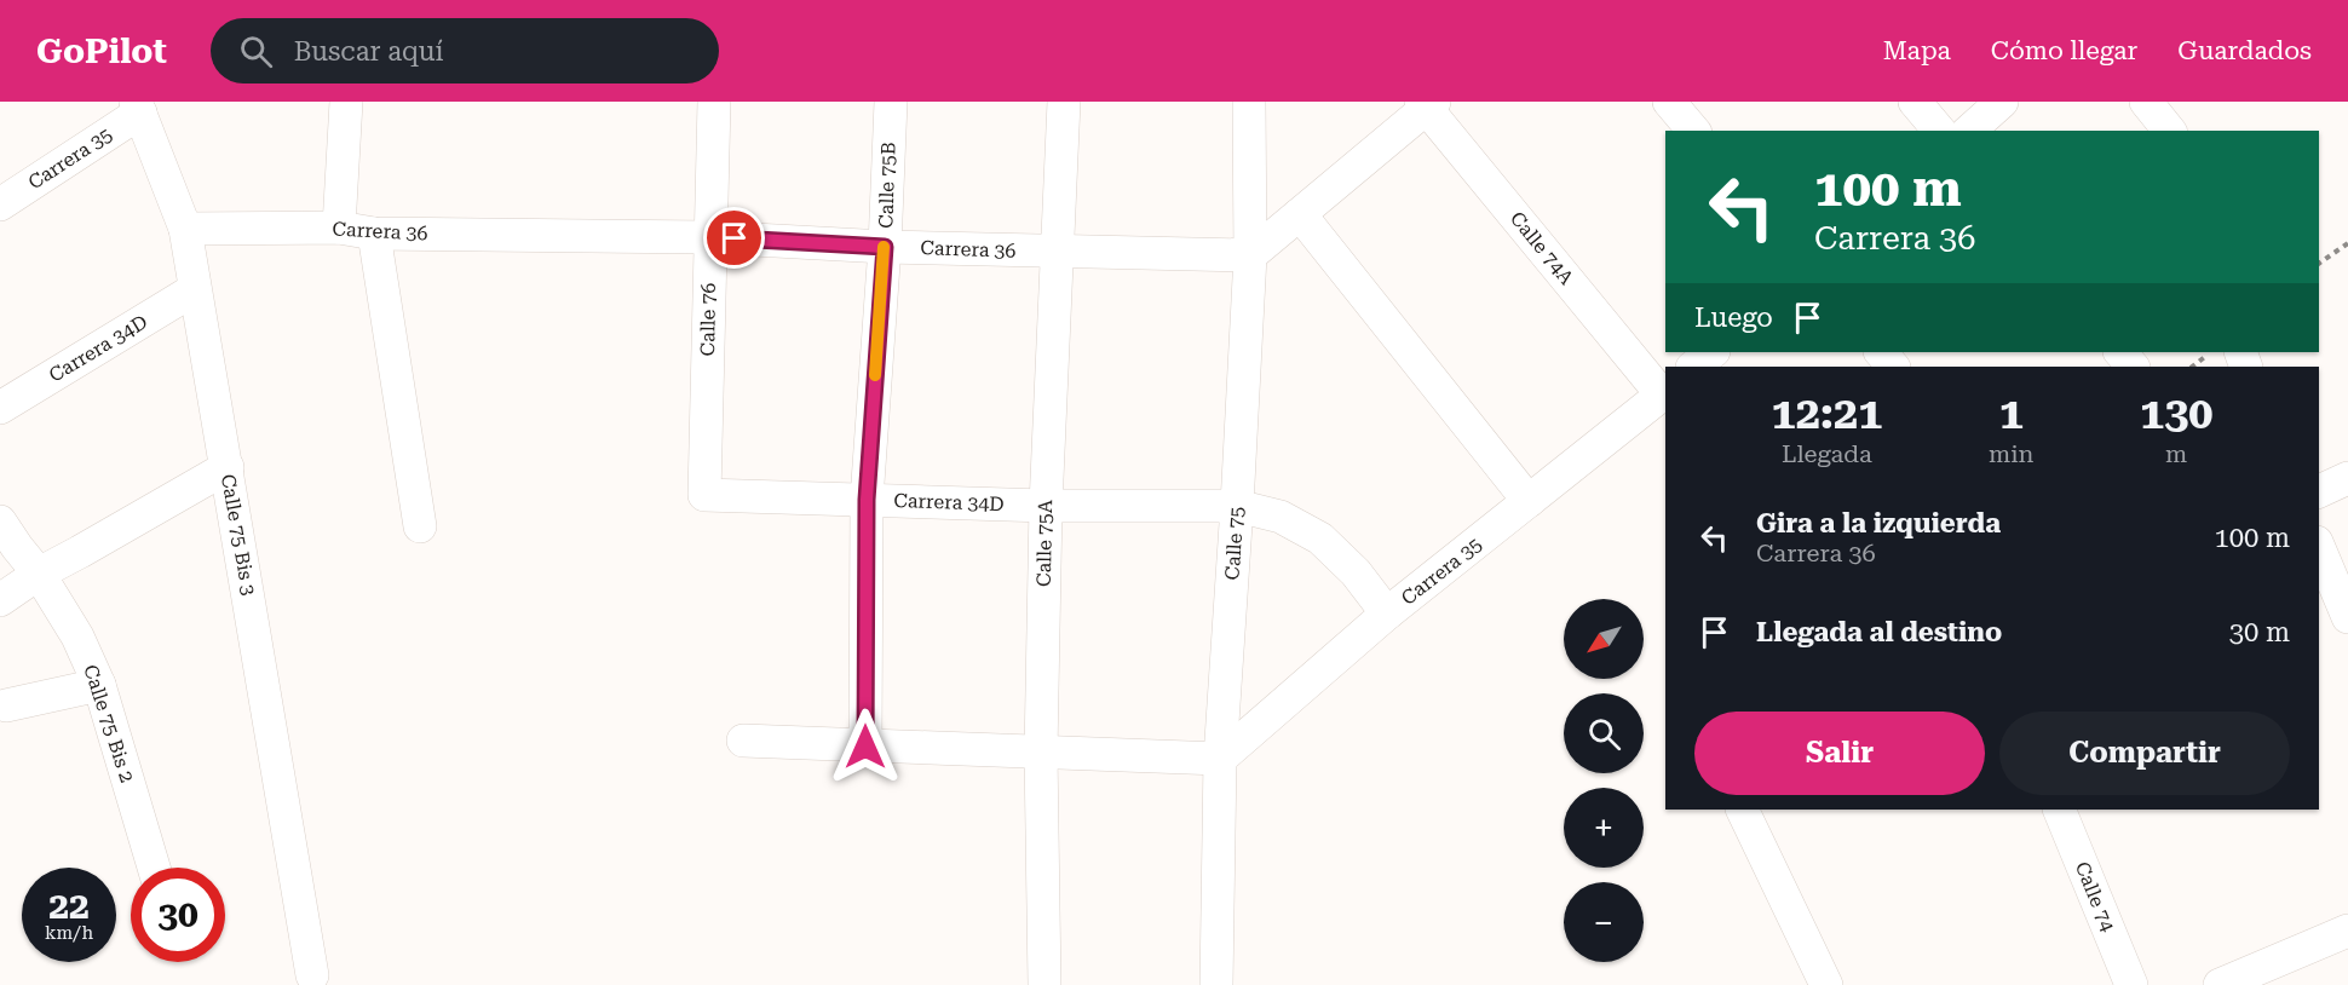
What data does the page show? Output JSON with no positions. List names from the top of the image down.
{
  "streets": {
    "street": [
      "Carrera 35",
      "Calle 75B",
      "Carrera 36",
      "Calle 74A",
      "Calle 76",
      "Carrera 34D",
      "Calle 75 Bis 3",
      "Calle 75A",
      "Calle 75",
      "Calle 75 Bis 2",
      "Calle 74"
    ]
  },
  "crossings": [
    ["Carrera 35", "Calle 74A"],
    ["Carrera 35", "Carrera 34D"],
    ["Carrera 35", "Calle 75 Bis 3"],
    ["Carrera 35", "Calle 75"],
    ["Calle 75B", "Carrera 36"],
    ["Calle 75B", "Carrera 34D"],
    ["Carrera 36", "Calle 76"],
    ["Carrera 36", "Calle 75 Bis 3"],
    ["Carrera 36", "Calle 75A"],
    ["Carrera 36", "Calle 75"],
    ["Calle 76", "Carrera 34D"],
    ["Carrera 34D", "Calle 75 Bis 3"],
    ["Carrera 34D", "Calle 75A"],
    ["Carrera 34D", "Calle 75"]
  ],
  "north": "bottom left",
  "page": {
    "header": "GoPilot",
    "search": "Buscar aquí",
    "nav": ["Mapa", "Cómo llegar", "Guardados"],
    "turn": ["100 m", "Carrera 36"],
    "then": "Luego",
    "eta": [
      "12:21",
      "Llegada",
      "1",
      "min",
      "130",
      "m"
    ],
    "list": [
      {
        "name": "Gira a la izquierda",
        "note": "Carrera 36",
        "value": "100 m"
      },
      {
        "name": "Llegada al destino",
        "value": "30 m"
      }
    ],
    "map_buttons": ["+", "−"],
    "buttons": ["Salir", "Compartir"],
    "speed": "22 km/h",
    "limit": "30"
  }
}
